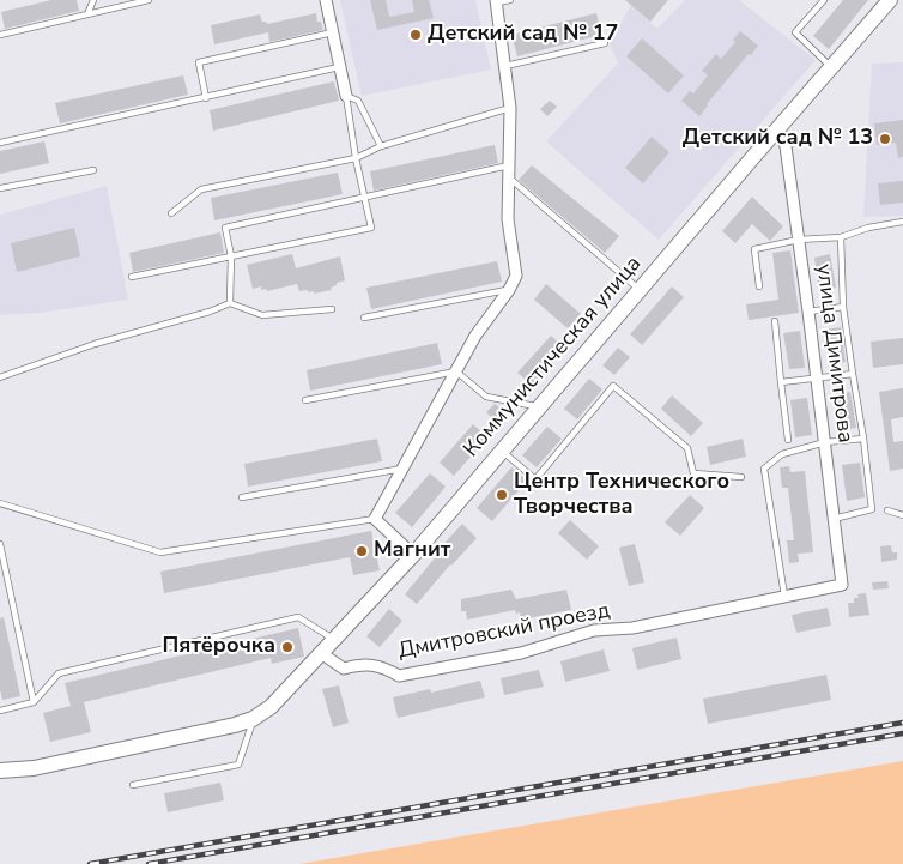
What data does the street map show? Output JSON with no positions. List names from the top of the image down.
{
  "streets": {
    "street": ["улица Димитрова", "Коммунистическая улица", "Дмитровский проезд"]
  },
  "crossings": [
    ["улица Димитрова", "Коммунистическая улица"],
    ["улица Димитрова", "Дмитровский проезд"],
    ["Коммунистическая улица", "Дмитровский проезд"]
  ],
  "places": [
    "Детский сад № 17",
    "Детский сад № 13",
    "Центр Технического Творчества",
    "Магнит",
    "Пятёрочка"
  ]
}
